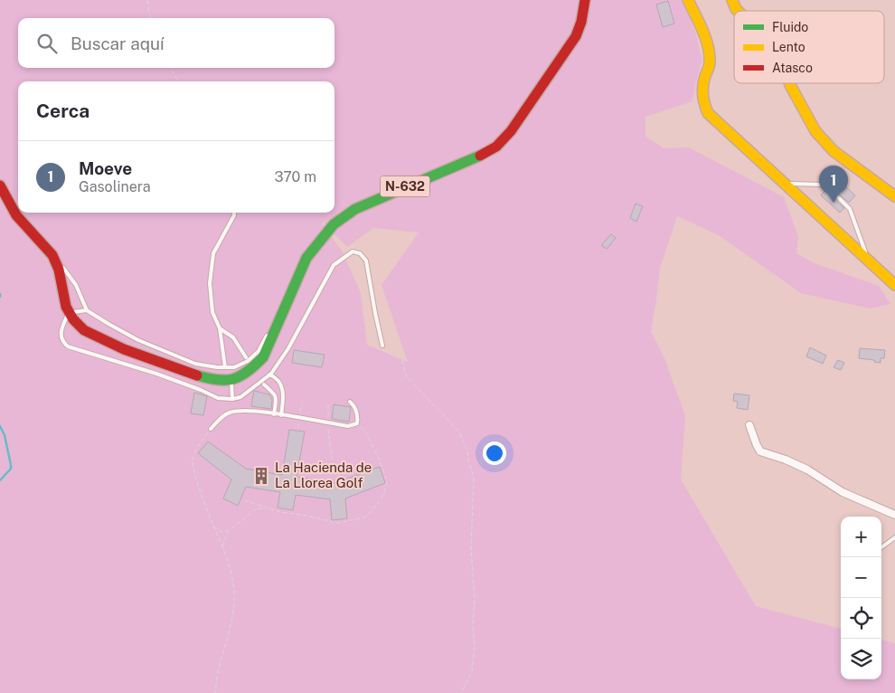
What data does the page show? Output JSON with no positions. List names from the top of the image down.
{
  "streets": {
    "main road": ["N-632"]
  },
  "places": {
    "building": ["La Hacienda de La Llorea Golf"]
  },
  "legend": ["Fluido", "Lento", "Atasco"],
  "page": {
    "search": "Buscar aquí",
    "heading": "Cerca",
    "list": [
      {
        "mark": "1",
        "name": "Moeve",
        "note": "Gasolinera",
        "value": "370 m"
      }
    ],
    "pins": "1",
    "map_buttons": ["+", "−"]
  }
}
